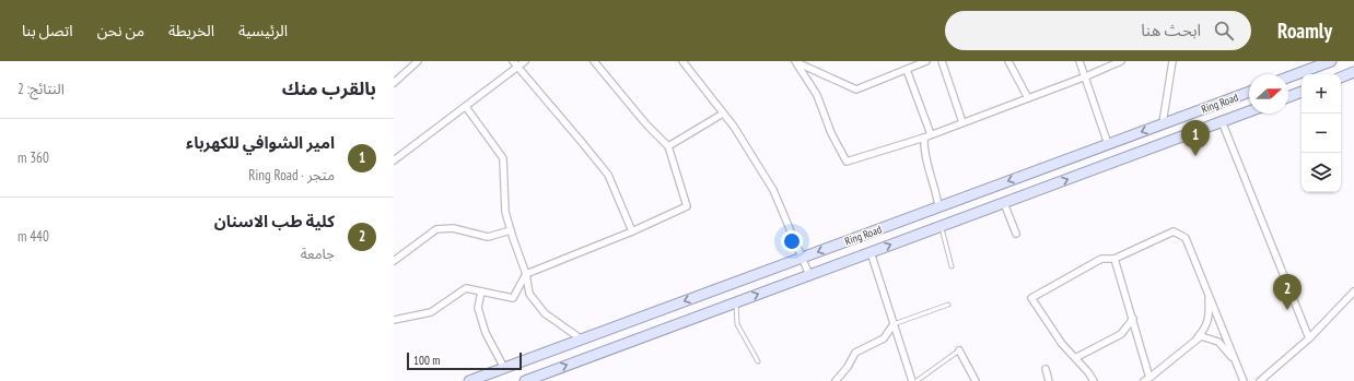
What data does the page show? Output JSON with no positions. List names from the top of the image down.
{
  "streets": {
    "main road": ["Ring Road"]
  },
  "scale_bar": "100 m",
  "north": "right",
  "page": {
    "header": "Roamly",
    "search": "ابحث هنا",
    "nav": [
      "الرئيسية",
      "الخريطة",
      "من نحن",
      "اتصل بنا"
    ],
    "heading": ["بالقرب منك", "النتائج: 2"],
    "map_buttons": ["+", "−"],
    "list": [
      {
        "mark": "1",
        "name": "امير الشوافي للكهرباء",
        "note": "متجر · Ring Road",
        "value": "360 m"
      },
      {
        "mark": "2",
        "name": "كلية طب الاسنان",
        "note": "جامعة",
        "value": "440 m"
      }
    ],
    "pins": ["1", "2"],
    "scale": "100 m"
  }
}
